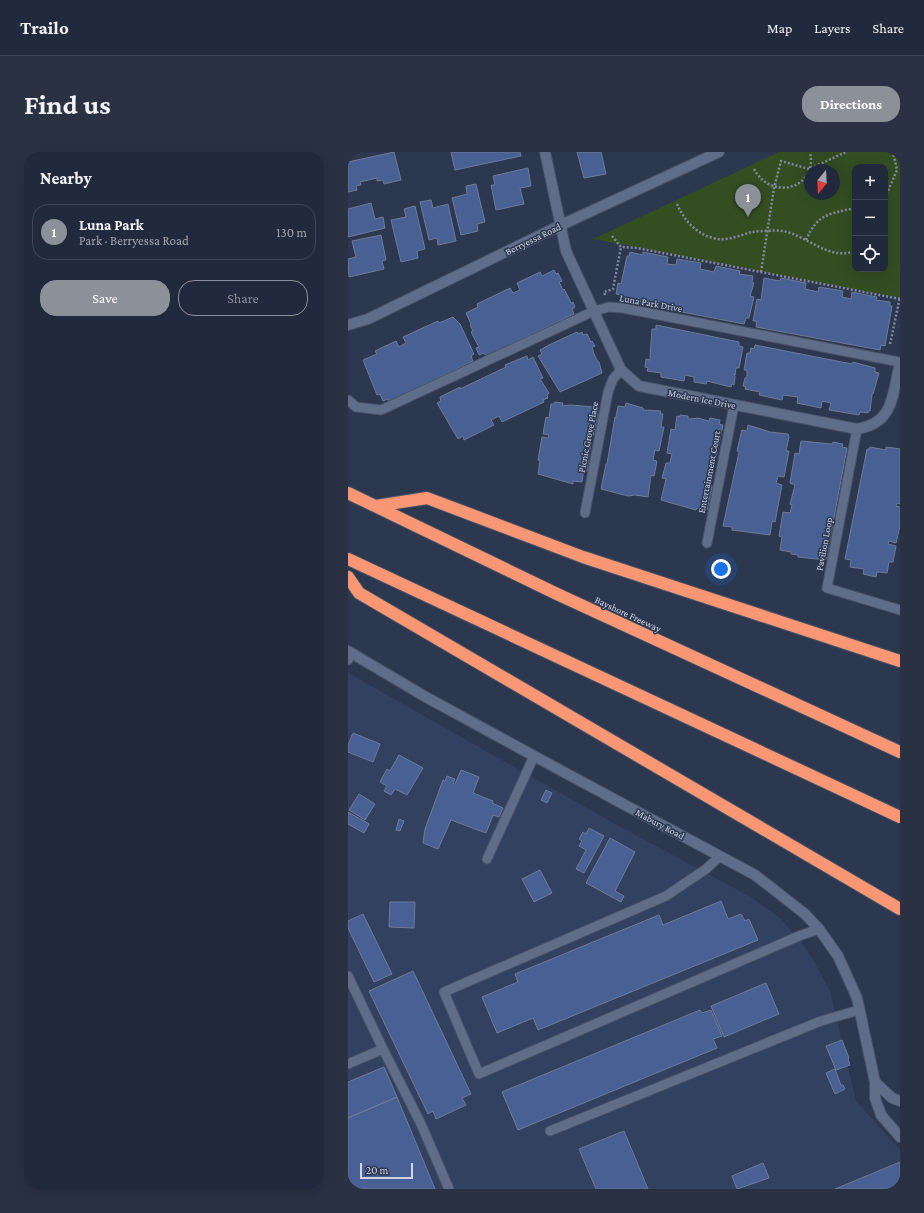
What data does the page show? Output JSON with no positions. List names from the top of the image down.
{
  "streets": {
    "highway": ["Bayshore Freeway"],
    "street": ["Berryessa Road", "Modern Ice Drive", "Mabury Road"],
    "lane": [
      "Luna Park Drive",
      "Picnic Grove Place",
      "Entertainment Court",
      "Pavilion Loop"
    ]
  },
  "crossings": [
    ["Berryessa Road", "Modern Ice Drive"],
    ["Luna Park Drive", "Modern Ice Drive"],
    ["Modern Ice Drive", "Picnic Grove Place"],
    ["Modern Ice Drive", "Entertainment Court"],
    ["Modern Ice Drive", "Pavilion Loop"]
  ],
  "scale_bar": "20 m",
  "north": "bottom",
  "page": {
    "header": "Trailo",
    "nav": ["Map", "Layers", "Share"],
    "buttons": [
      "Directions",
      ["Save", "Share"]
    ],
    "title": "Find us",
    "heading": "Nearby",
    "map_buttons": ["+", "−"],
    "pins": "1",
    "list": [
      {
        "mark": "1",
        "name": "Luna Park",
        "note": "Park · Berryessa Road",
        "value": "130 m"
      }
    ],
    "scale": "20 m"
  }
}
